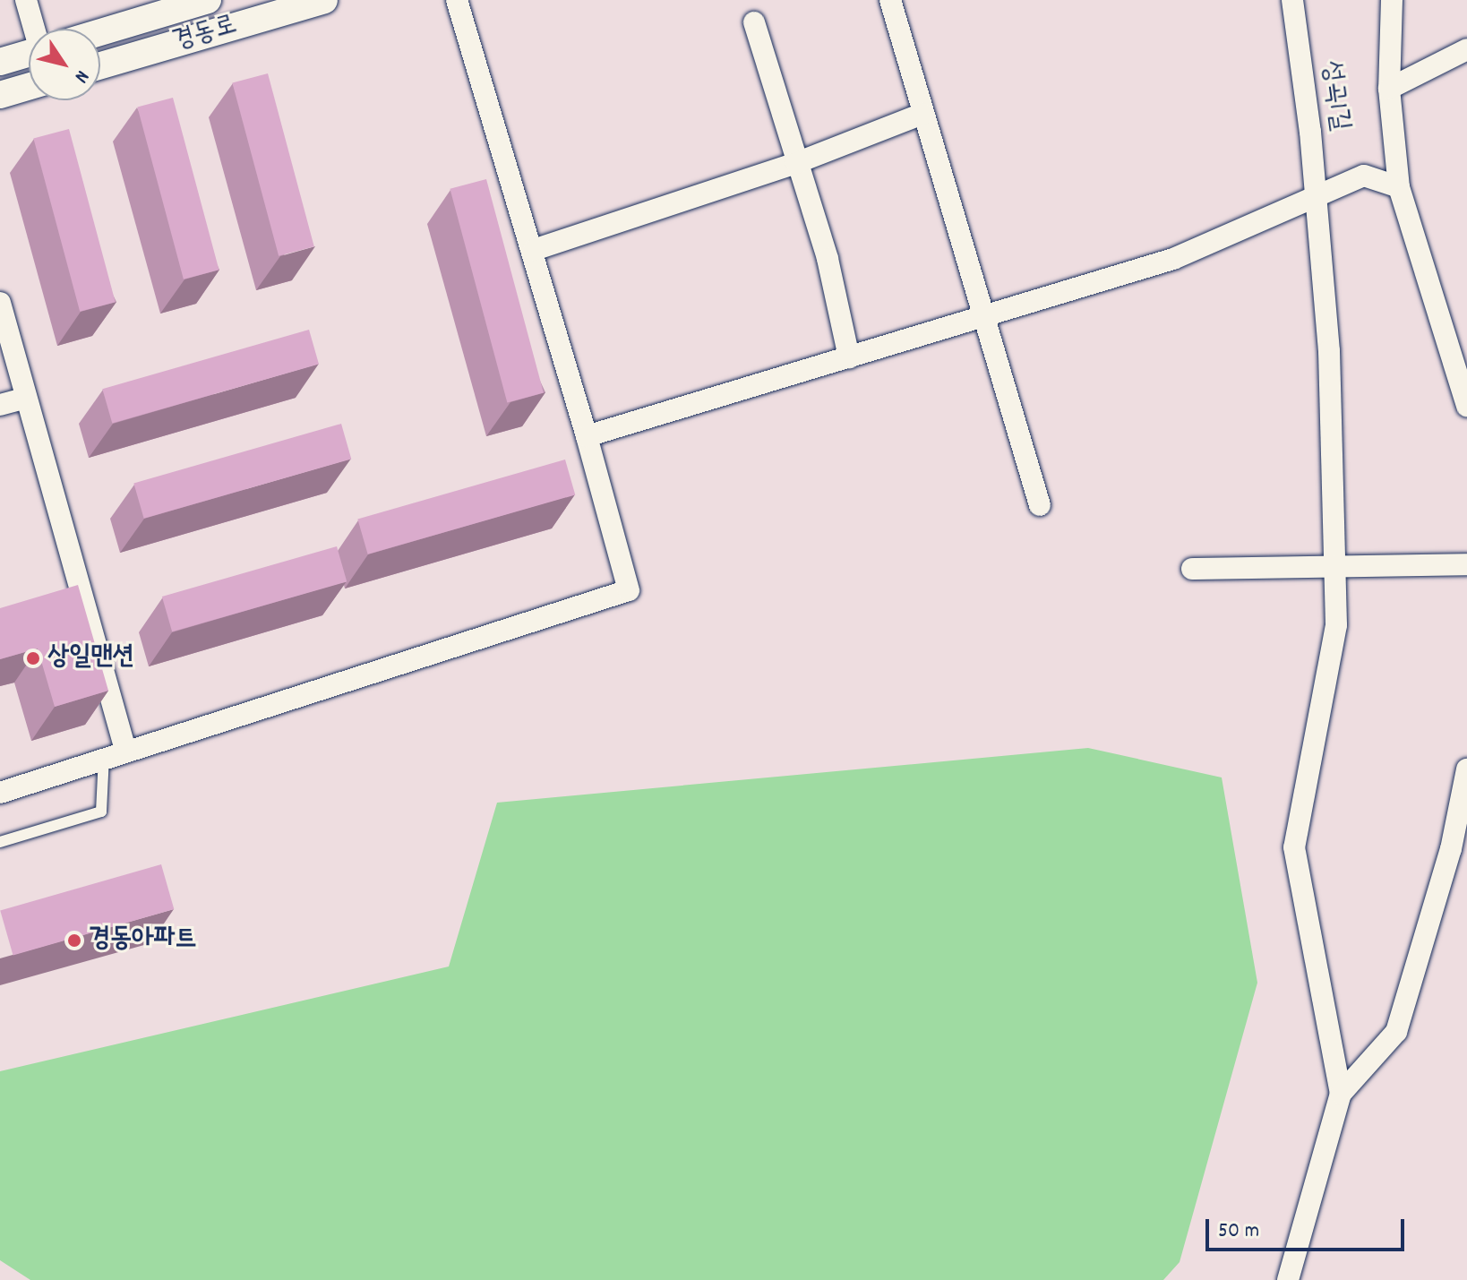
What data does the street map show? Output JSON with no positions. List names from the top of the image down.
{
  "streets": {
    "street": ["경동로", "성곡1길"]
  },
  "places": ["상일맨션", "경동아파트"],
  "scale_bar": "50 m",
  "north": "bottom right"
}
